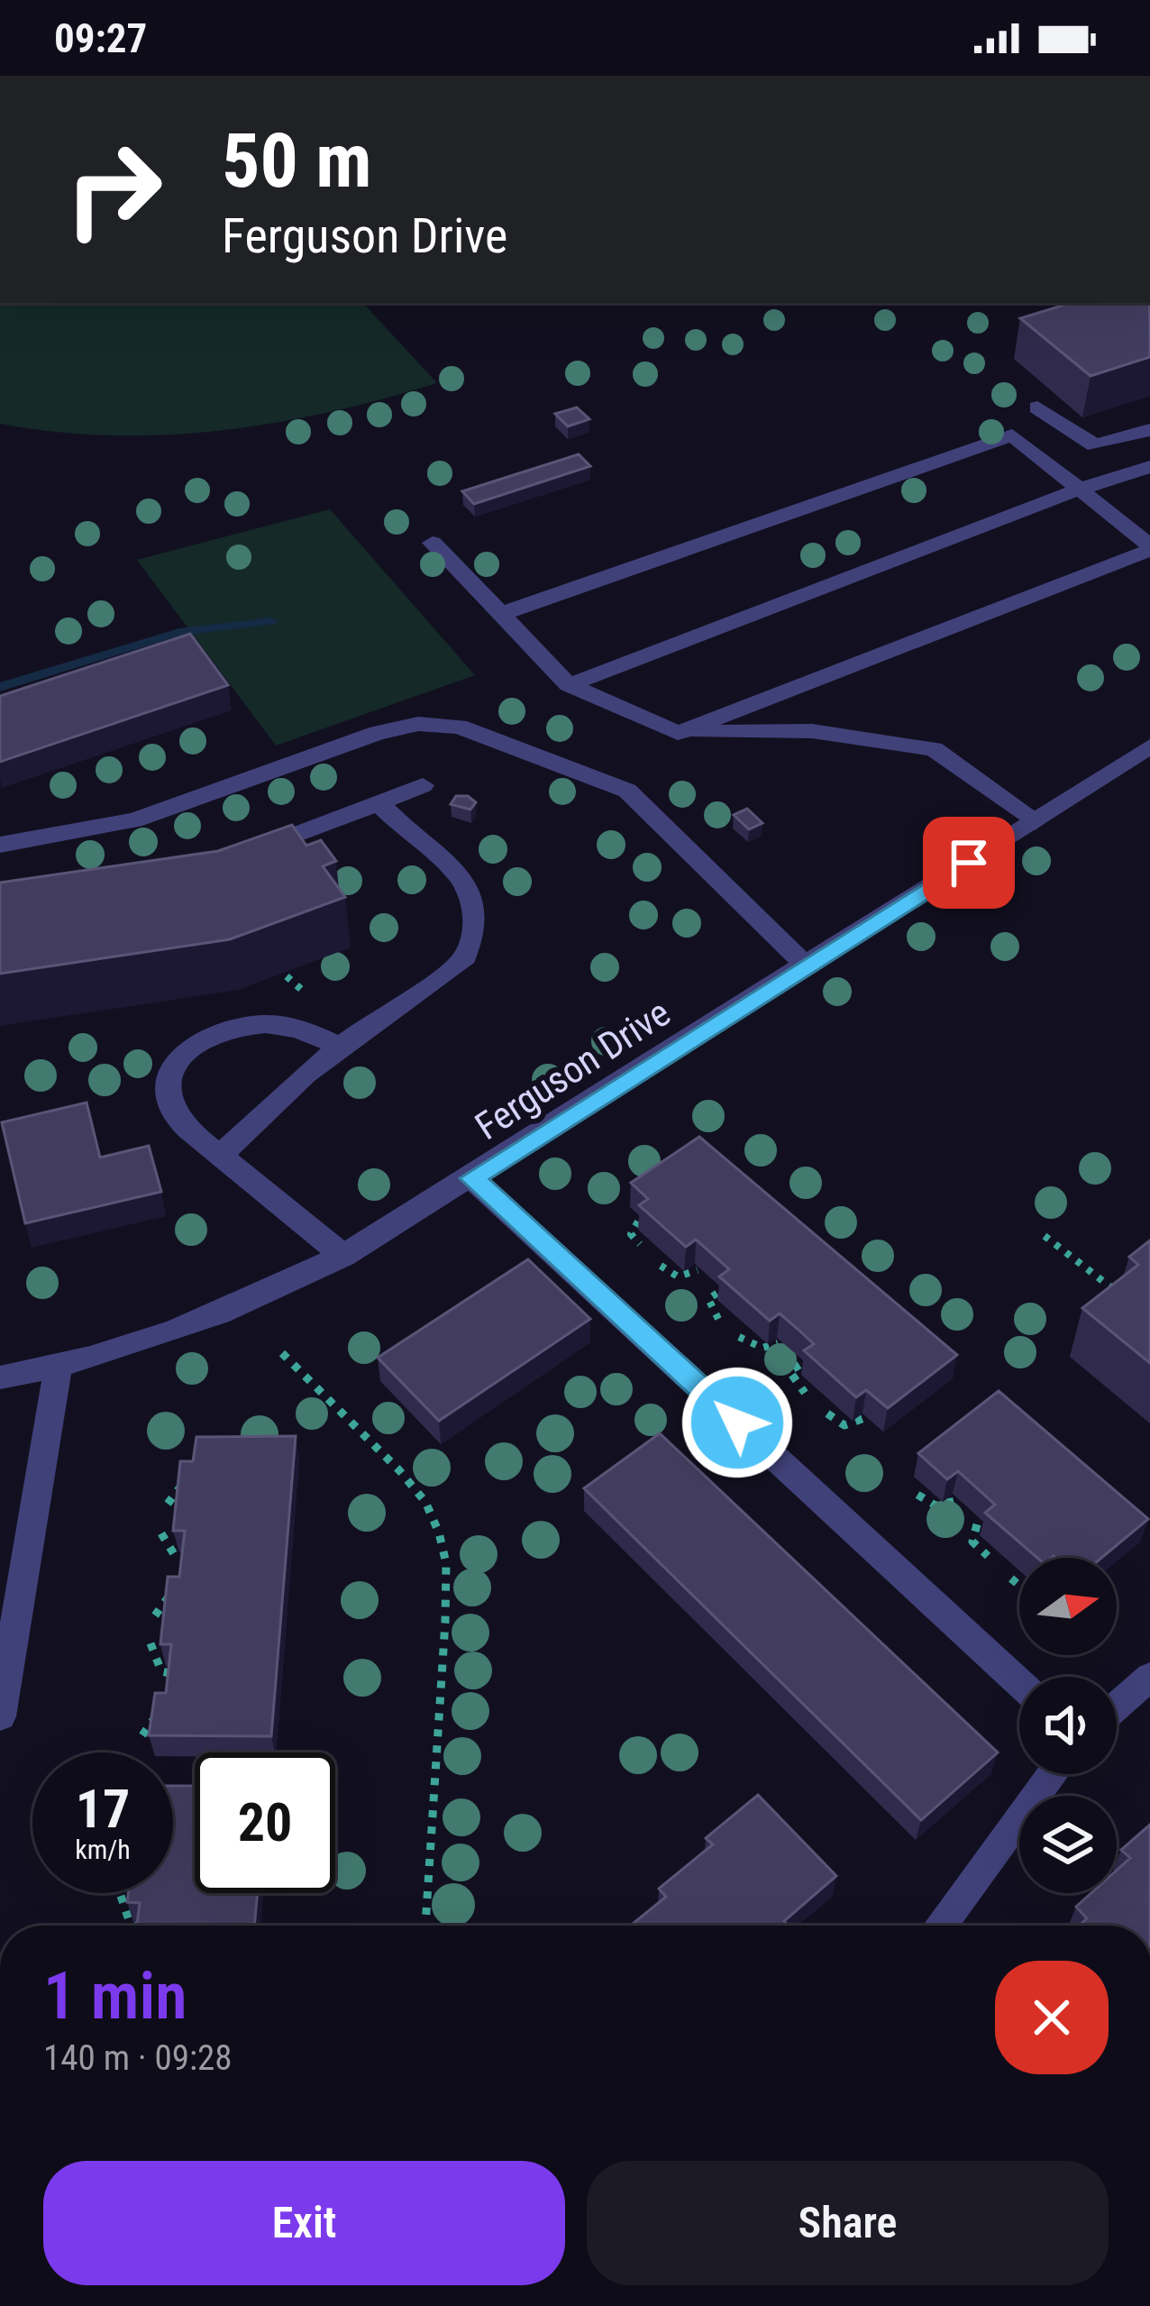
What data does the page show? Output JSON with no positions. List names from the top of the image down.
{
  "streets": {
    "street": ["Ferguson Drive"]
  },
  "north": "right",
  "page": {
    "status": "09:27",
    "turn": ["50 m", "Ferguson Drive"],
    "speed": "17 km/h",
    "limit": "20",
    "heading": ["1 min", "140 m · 09:28"],
    "buttons": ["Exit", "Share"]
  }
}
